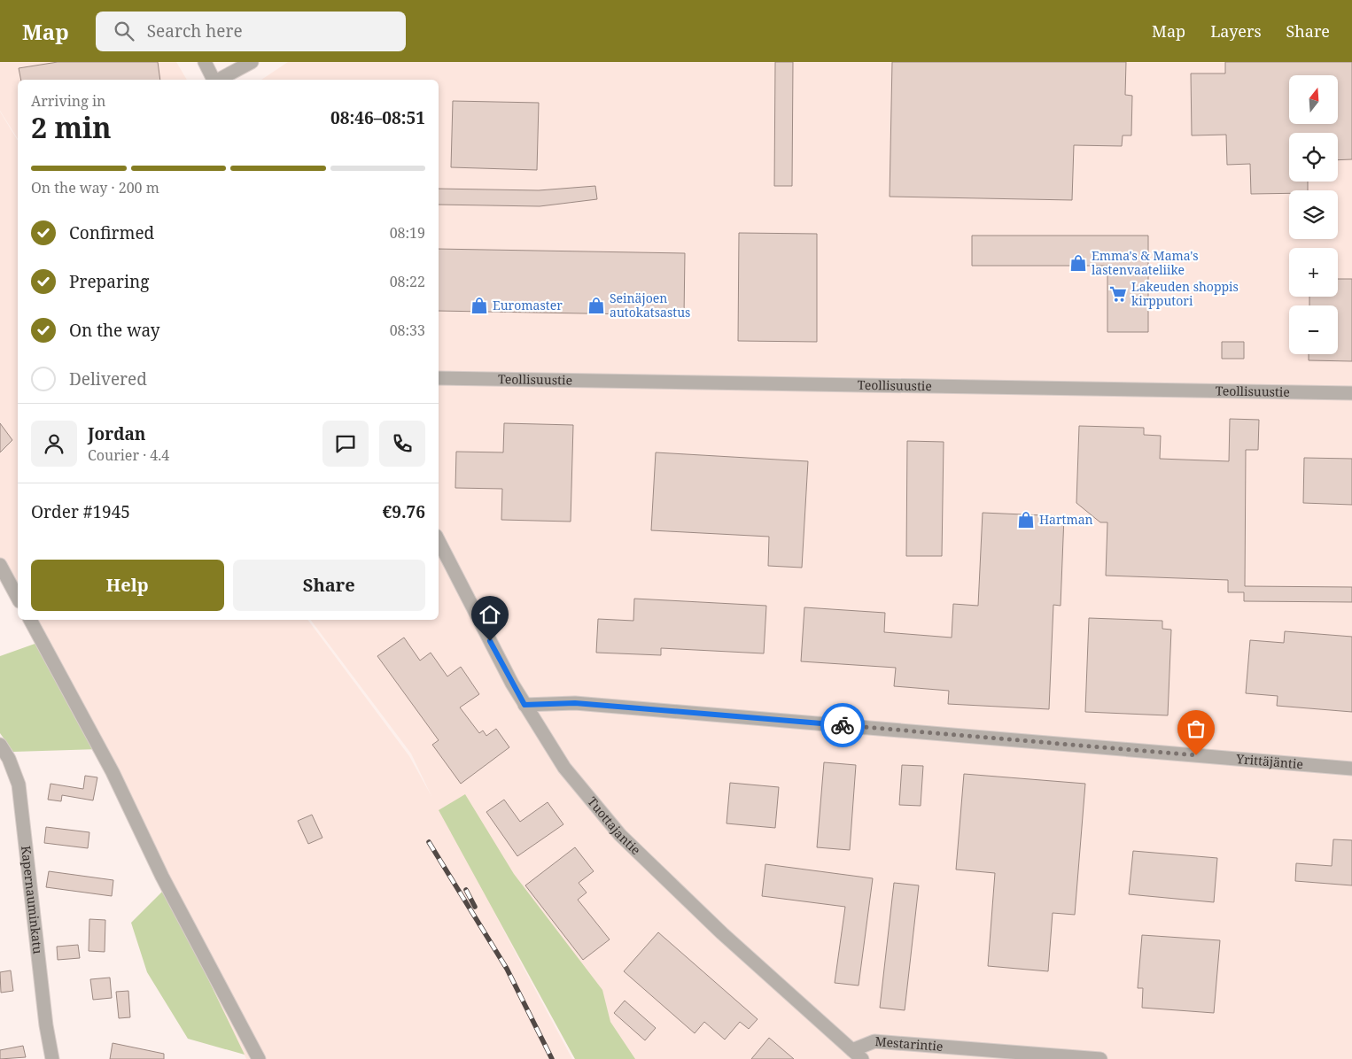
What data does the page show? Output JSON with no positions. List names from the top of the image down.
{
  "streets": {
    "street": [
      "Teollisuustie",
      "Yrittäjäntie",
      "Tuottajantie",
      "Kapernauminkatu",
      "Mestarintie"
    ]
  },
  "crossings": [
    ["Yrittäjäntie", "Tuottajantie"],
    ["Tuottajantie", "Mestarintie"]
  ],
  "places": {
    "shop": [
      "Emma's & Mama's lastenvaateliike",
      "Euromaster",
      "Seinäjoen autokatsastus",
      "Hartman"
    ],
    "supermarket": ["Lakeuden shoppis kirpputori"]
  },
  "north": "top",
  "page": {
    "header": "Map",
    "search": "Search here",
    "nav": ["Map", "Layers", "Share"],
    "map_buttons": ["+", "−"],
    "heading": ["2 min", "Arriving in", "08:46–08:51"],
    "panel": [
      "Jordan",
      "Courier · 4.4",
      "Order #1945",
      "€9.76"
    ],
    "bar": "On the way · 200 m",
    "list": [
      ["Confirmed", "08:19"],
      ["Preparing", "08:22"],
      ["On the way", "08:33"],
      "Delivered"
    ],
    "buttons": ["Help", "Share"]
  }
}
